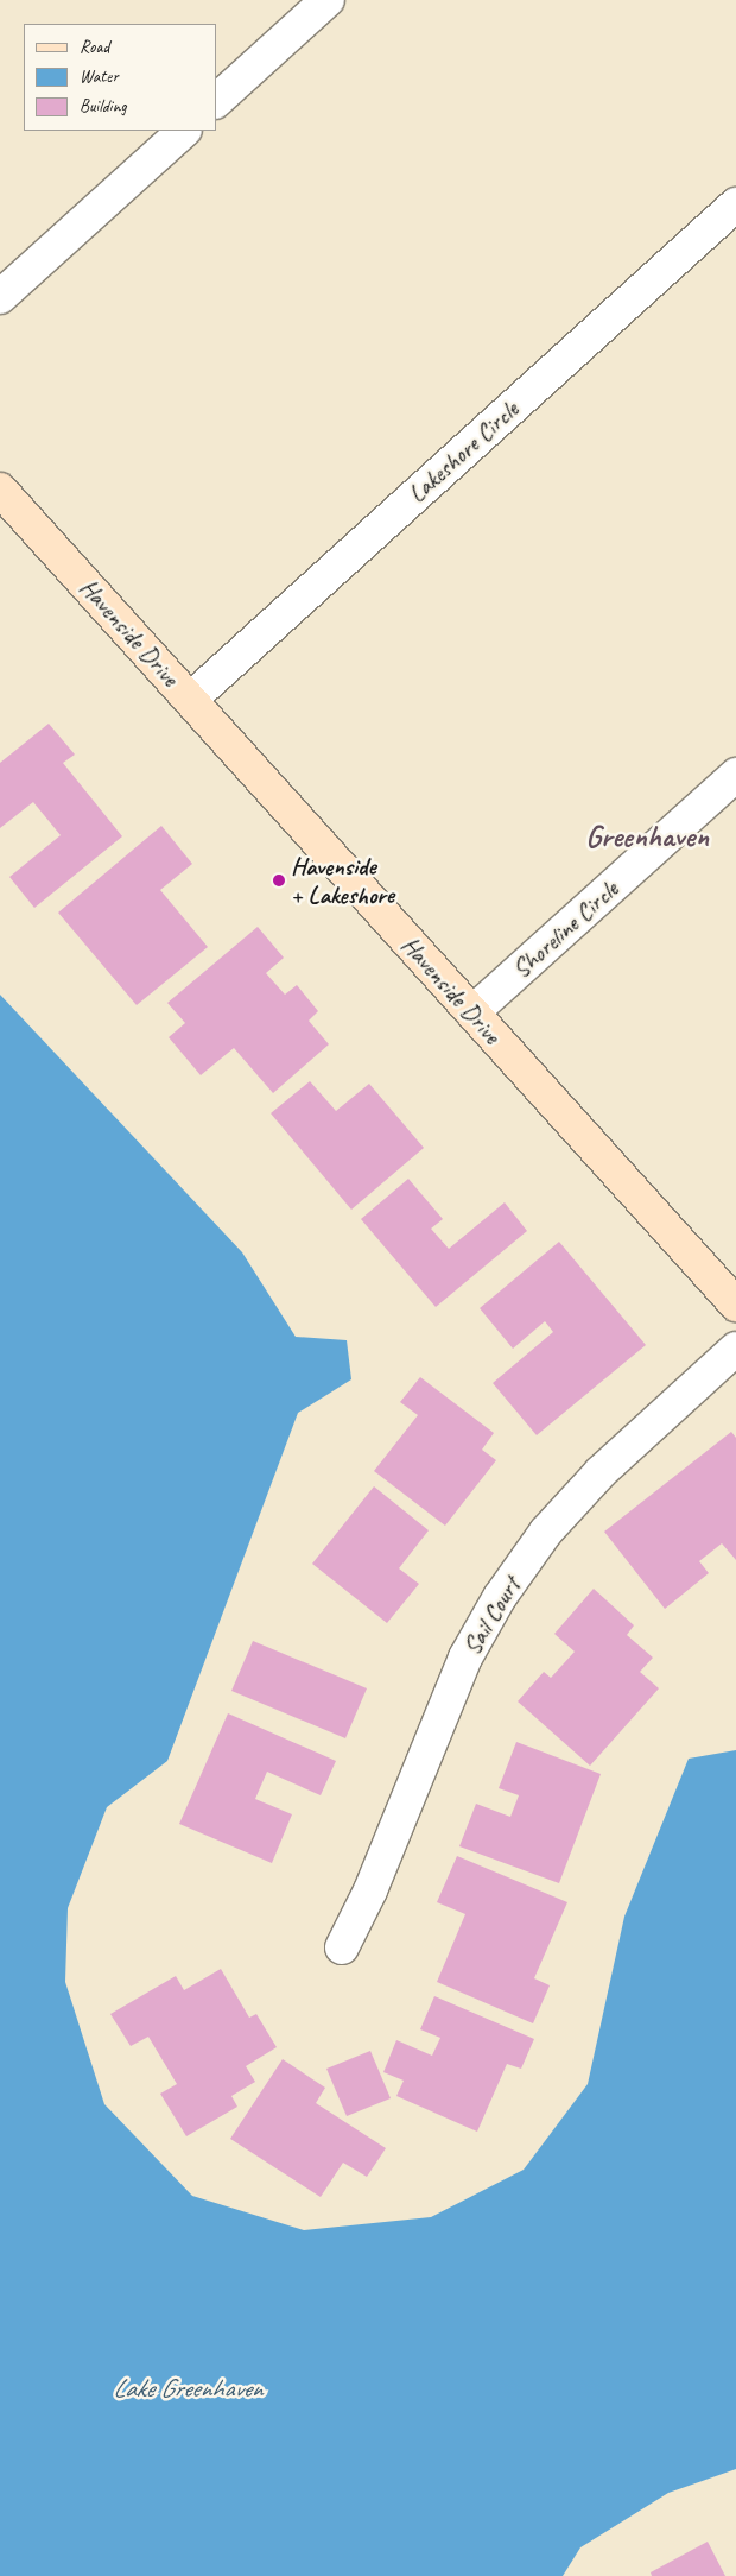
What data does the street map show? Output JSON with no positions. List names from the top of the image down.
{
  "streets": {
    "street": [
      "Lakeshore Circle",
      "Havenside Drive",
      "Shoreline Circle",
      "Sail Court"
    ]
  },
  "crossings": [
    ["Lakeshore Circle", "Havenside Drive"],
    ["Havenside Drive", "Shoreline Circle"]
  ],
  "districts": ["Greenhaven"],
  "water": ["Lake Greenhaven"],
  "places": ["Havenside + Lakeshore"],
  "legend": ["Road", "Water", "Building"]
}
